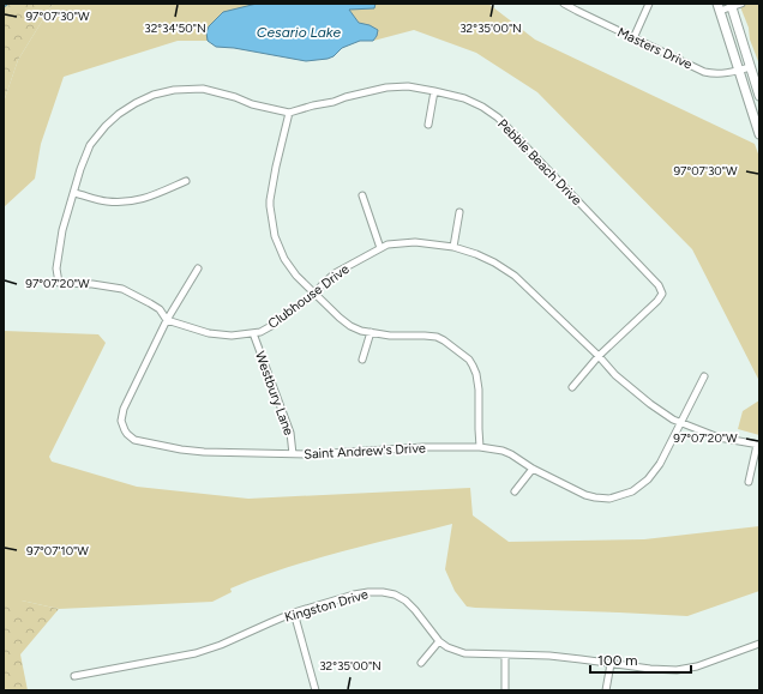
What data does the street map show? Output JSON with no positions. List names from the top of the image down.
{
  "streets": {
    "street": [
      "Masters Drive",
      "Pebble Beach Drive",
      "Clubhouse Drive",
      "Westbury Lane",
      "Saint Andrew's Drive",
      "Kingston Drive"
    ]
  },
  "crossings": [
    ["Pebble Beach Drive", "Clubhouse Drive"],
    ["Clubhouse Drive", "Westbury Lane"],
    ["Clubhouse Drive", "Saint Andrew's Drive"],
    ["Westbury Lane", "Saint Andrew's Drive"]
  ],
  "water": ["Cesario Lake"],
  "scale_bar": "100 m",
  "coordinates": [
    "97°07'30\"W",
    "32°34'50\"N",
    "32°35'00\"N",
    "97°07'20\"W",
    "97°07'10\"W"
  ]
}
